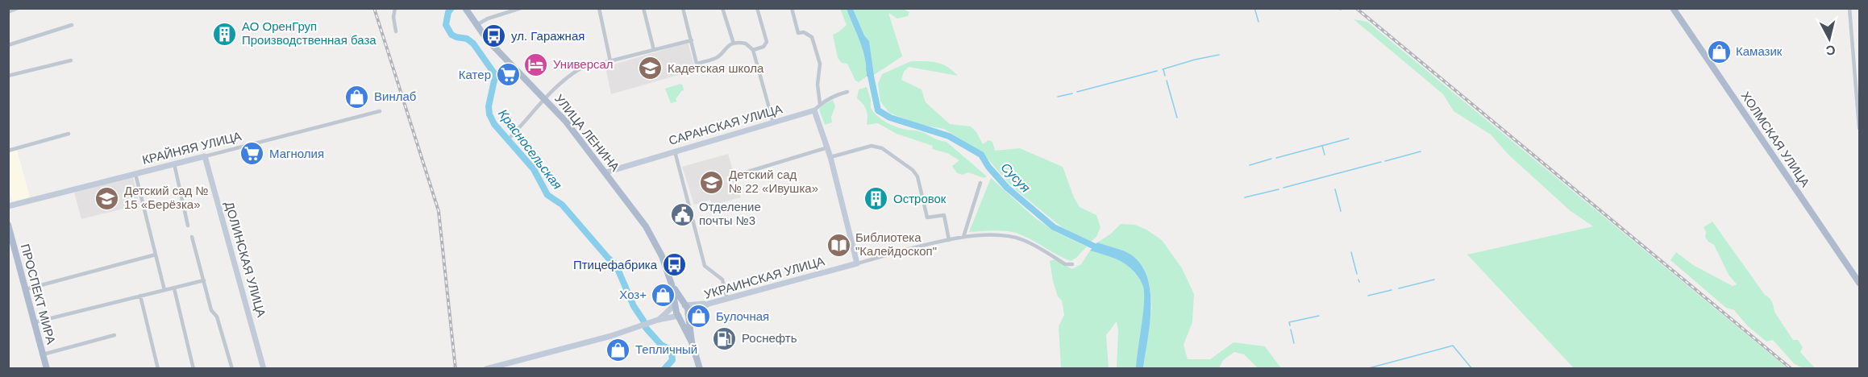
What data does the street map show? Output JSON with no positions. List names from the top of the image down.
{
  "streets": {
    "main road": [
      "УЛИЦА ЛЕНИНА",
      "ХОЛМСКАЯ УЛИЦА",
      "УКРАИНСКАЯ УЛИЦА",
      "ПРОСПЕКТ МИРА"
    ],
    "street": ["САРАНСКАЯ УЛИЦА", "КРАЙНЯЯ УЛИЦА", "ДОЛИНСКАЯ УЛИЦА"]
  },
  "crossings": [
    ["САРАНСКАЯ УЛИЦА", "УЛИЦА ЛЕНИНА"],
    ["УЛИЦА ЛЕНИНА", "УКРАИНСКАЯ УЛИЦА"],
    ["КРАЙНЯЯ УЛИЦА", "ДОЛИНСКАЯ УЛИЦА"]
  ],
  "water": ["Красносельская", "Сусуя"],
  "places": {
    "building": ["АО ОренГруп Производственная база", "Островок"],
    "bus stop": ["ул. Гаражная", "Птицефабрика"],
    "shop": [
      "Камазик",
      "Винлаб",
      "Хоз+",
      "Булочная",
      "Тепличный"
    ],
    "hotel": ["Универсал"],
    "school or university": ["Кадетская школа", "Детский сад № 22 «Ивушка»", "Детский сад № 15 «Берёзка»"],
    "supermarket": ["Катер", "Магнолия"],
    "public building": ["Отделение почты №3"],
    "library": ["Библиотека \"Калейдоскоп\""],
    "fuel station": ["Роснефть"]
  },
  "north": "bottom"
}
